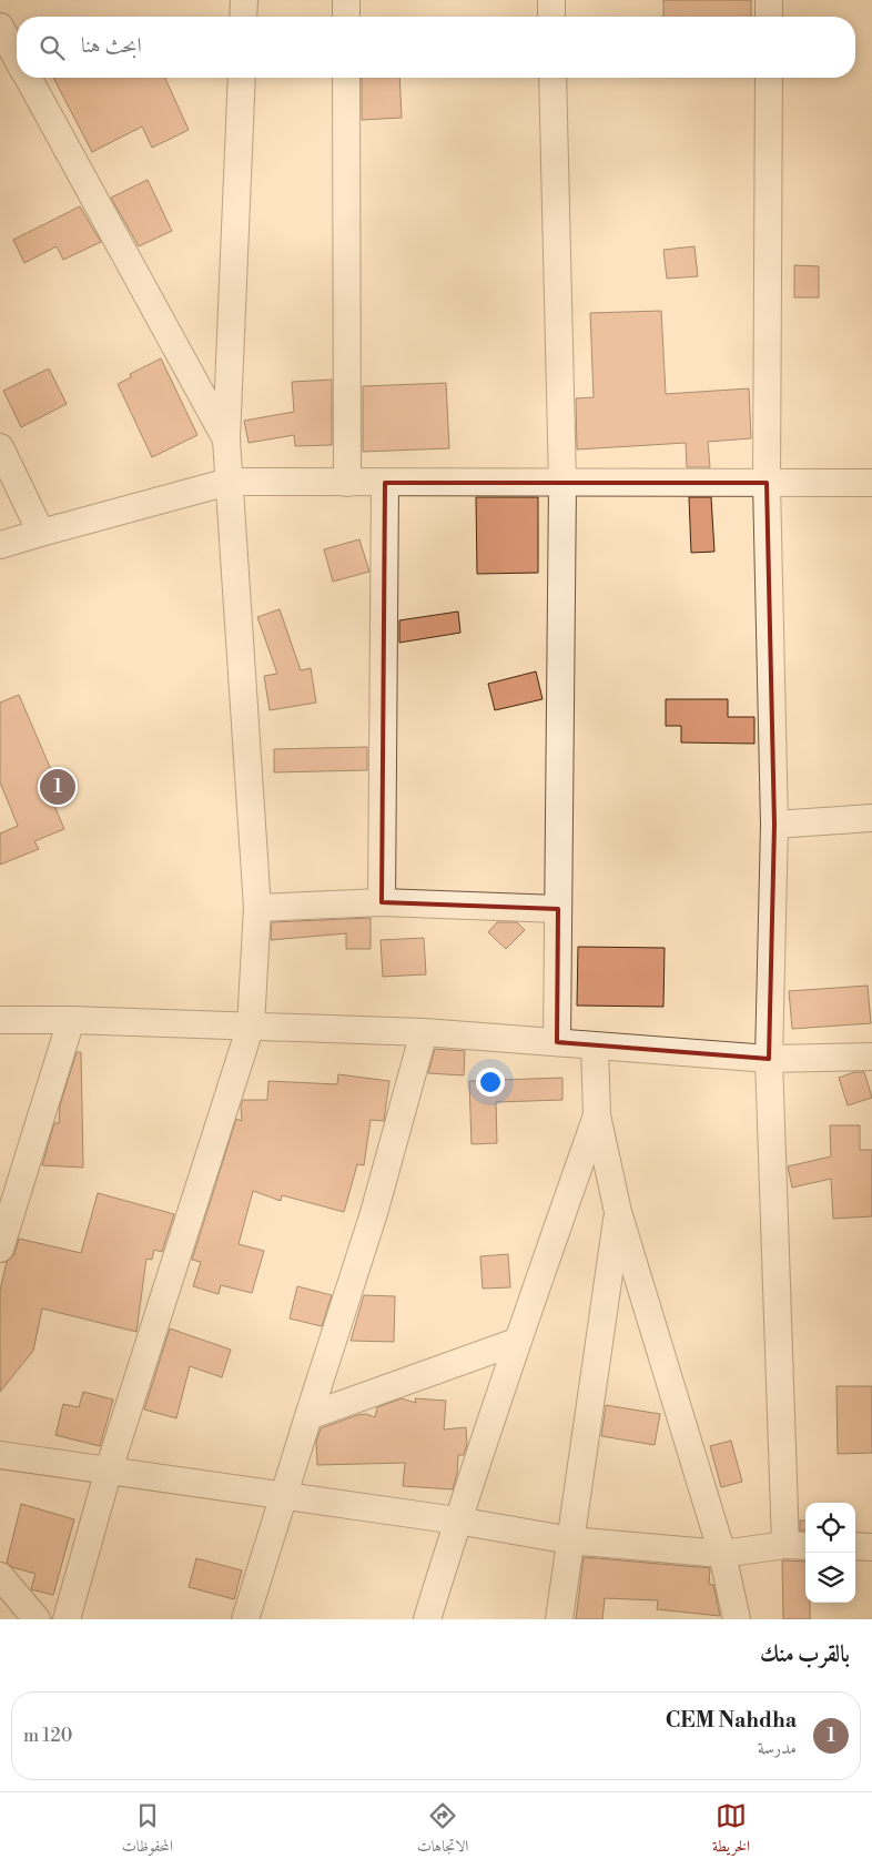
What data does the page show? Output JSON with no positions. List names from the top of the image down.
{
  "page": {
    "search": "ابحث هنا",
    "pins": "1",
    "heading": "بالقرب منك",
    "list": [
      {
        "mark": "1",
        "name": "CEM Nahdha",
        "note": "مدرسة",
        "value": "120 m"
      }
    ],
    "nav": ["الخريطة", "الاتجاهات", "المحفوظات"]
  }
}
